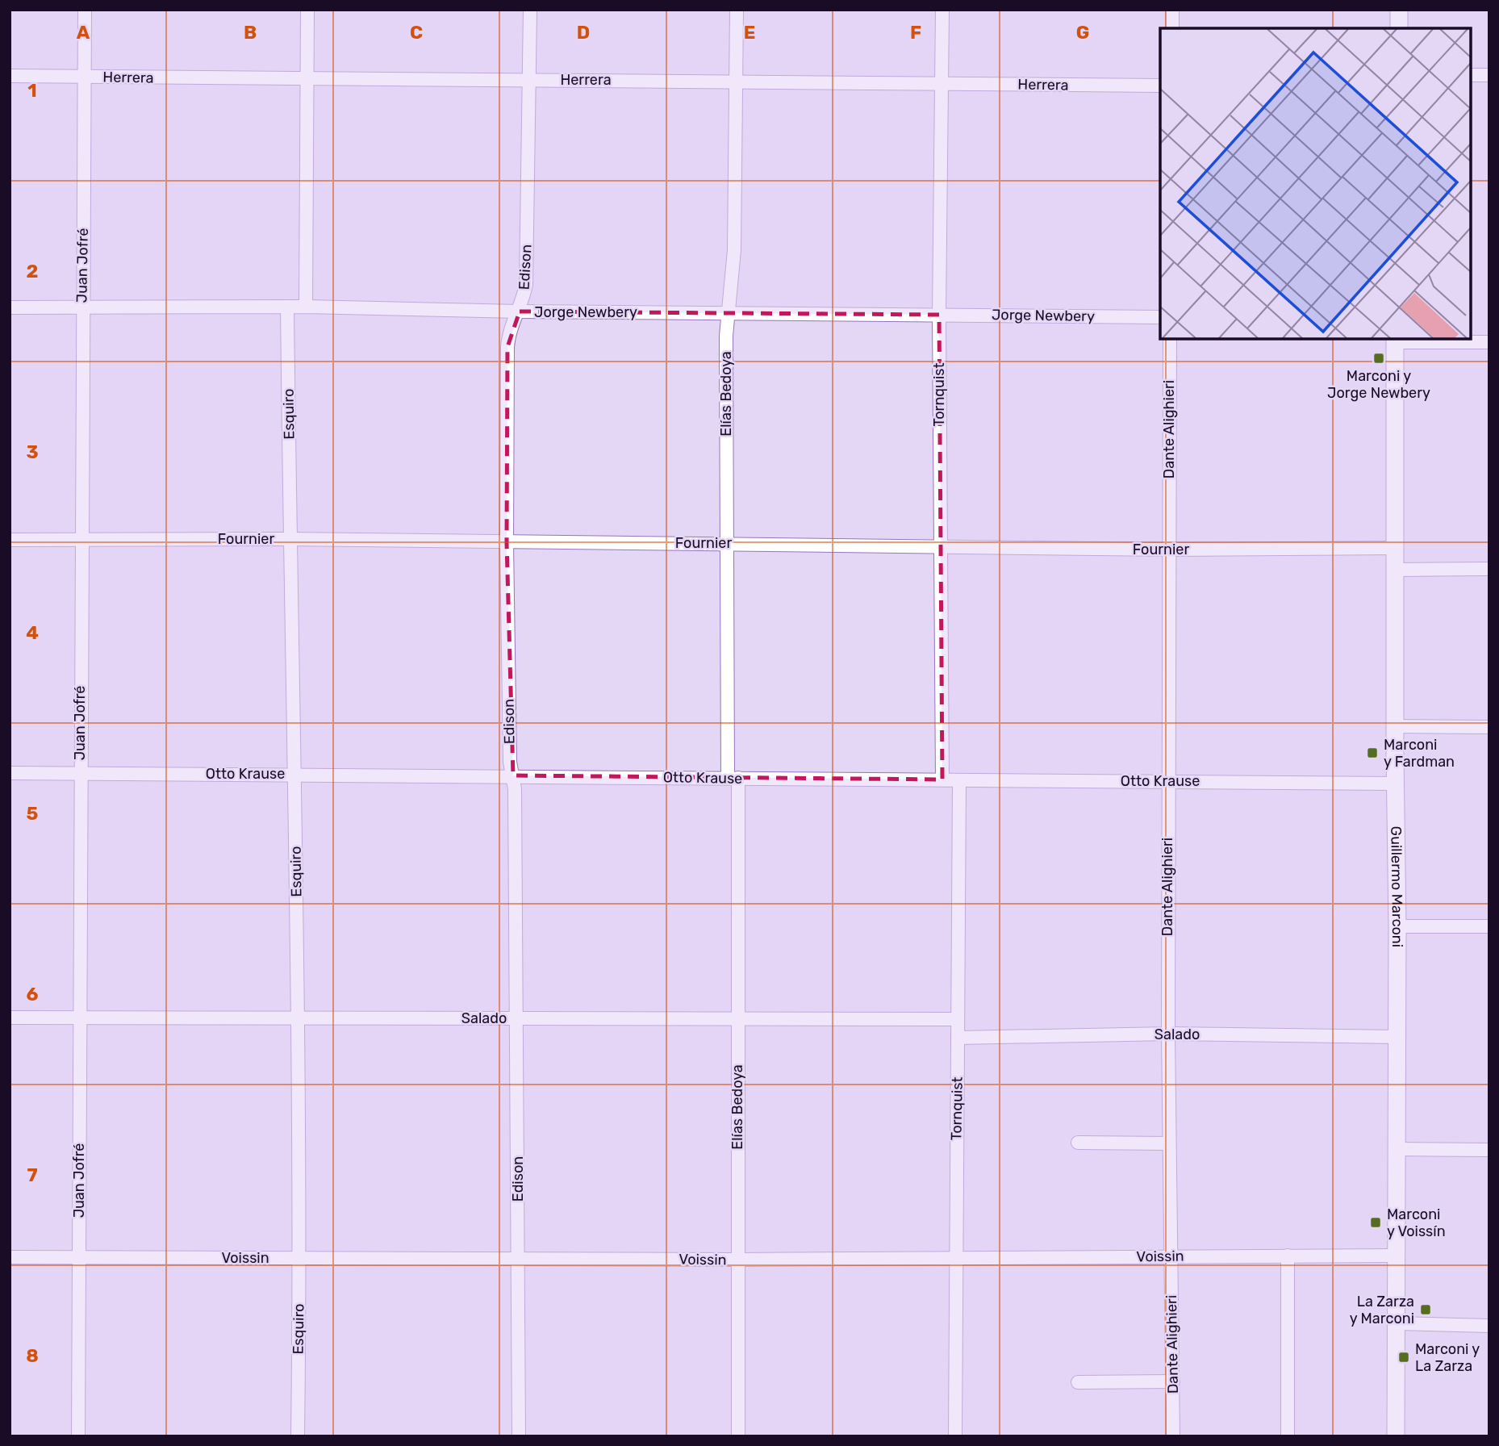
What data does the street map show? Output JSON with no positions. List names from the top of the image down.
{
  "streets": {
    "street": [
      "Herrera",
      "Juan Jofré",
      "Edison",
      "Jorge Newbery",
      "Elías Bedoya",
      "Tornquist",
      "Esquiro",
      "Dante Alighieri",
      "Fournier",
      "Otto Krause",
      "Guillermo Marconi",
      "Salado",
      "Voissin"
    ]
  },
  "crossings": [
    ["Herrera", "Juan Jofré"],
    ["Herrera", "Edison"],
    ["Herrera", "Elías Bedoya"],
    ["Herrera", "Tornquist"],
    ["Juan Jofré", "Jorge Newbery"],
    ["Juan Jofré", "Fournier"],
    ["Juan Jofré", "Otto Krause"],
    ["Juan Jofré", "Salado"],
    ["Juan Jofré", "Voissin"],
    ["Edison", "Jorge Newbery"],
    ["Edison", "Fournier"],
    ["Edison", "Otto Krause"],
    ["Edison", "Salado"],
    ["Edison", "Voissin"],
    ["Jorge Newbery", "Elías Bedoya"],
    ["Jorge Newbery", "Tornquist"],
    ["Jorge Newbery", "Esquiro"],
    ["Elías Bedoya", "Fournier"],
    ["Elías Bedoya", "Otto Krause"],
    ["Elías Bedoya", "Salado"],
    ["Elías Bedoya", "Voissin"],
    ["Tornquist", "Fournier"],
    ["Tornquist", "Otto Krause"],
    ["Tornquist", "Salado"],
    ["Tornquist", "Voissin"],
    ["Esquiro", "Fournier"],
    ["Esquiro", "Otto Krause"],
    ["Esquiro", "Salado"],
    ["Esquiro", "Voissin"],
    ["Dante Alighieri", "Fournier"],
    ["Dante Alighieri", "Otto Krause"],
    ["Dante Alighieri", "Salado"],
    ["Dante Alighieri", "Voissin"],
    ["Fournier", "Guillermo Marconi"],
    ["Otto Krause", "Guillermo Marconi"],
    ["Guillermo Marconi", "Salado"],
    ["Guillermo Marconi", "Voissin"]
  ],
  "places": {
    "transit": [
      "Marconi y Jorge Newbery",
      "Marconi y Fardman",
      "Marconi y Voissín",
      "La Zarza y Marconi",
      "Marconi y La Zarza"
    ]
  },
  "grid": {
    "columns": [
      "A",
      "B",
      "C",
      "D",
      "E",
      "F",
      "G"
    ],
    "rows": [
      "1",
      "2",
      "3",
      "4",
      "5",
      "6",
      "7",
      "8"
    ]
  }
}
